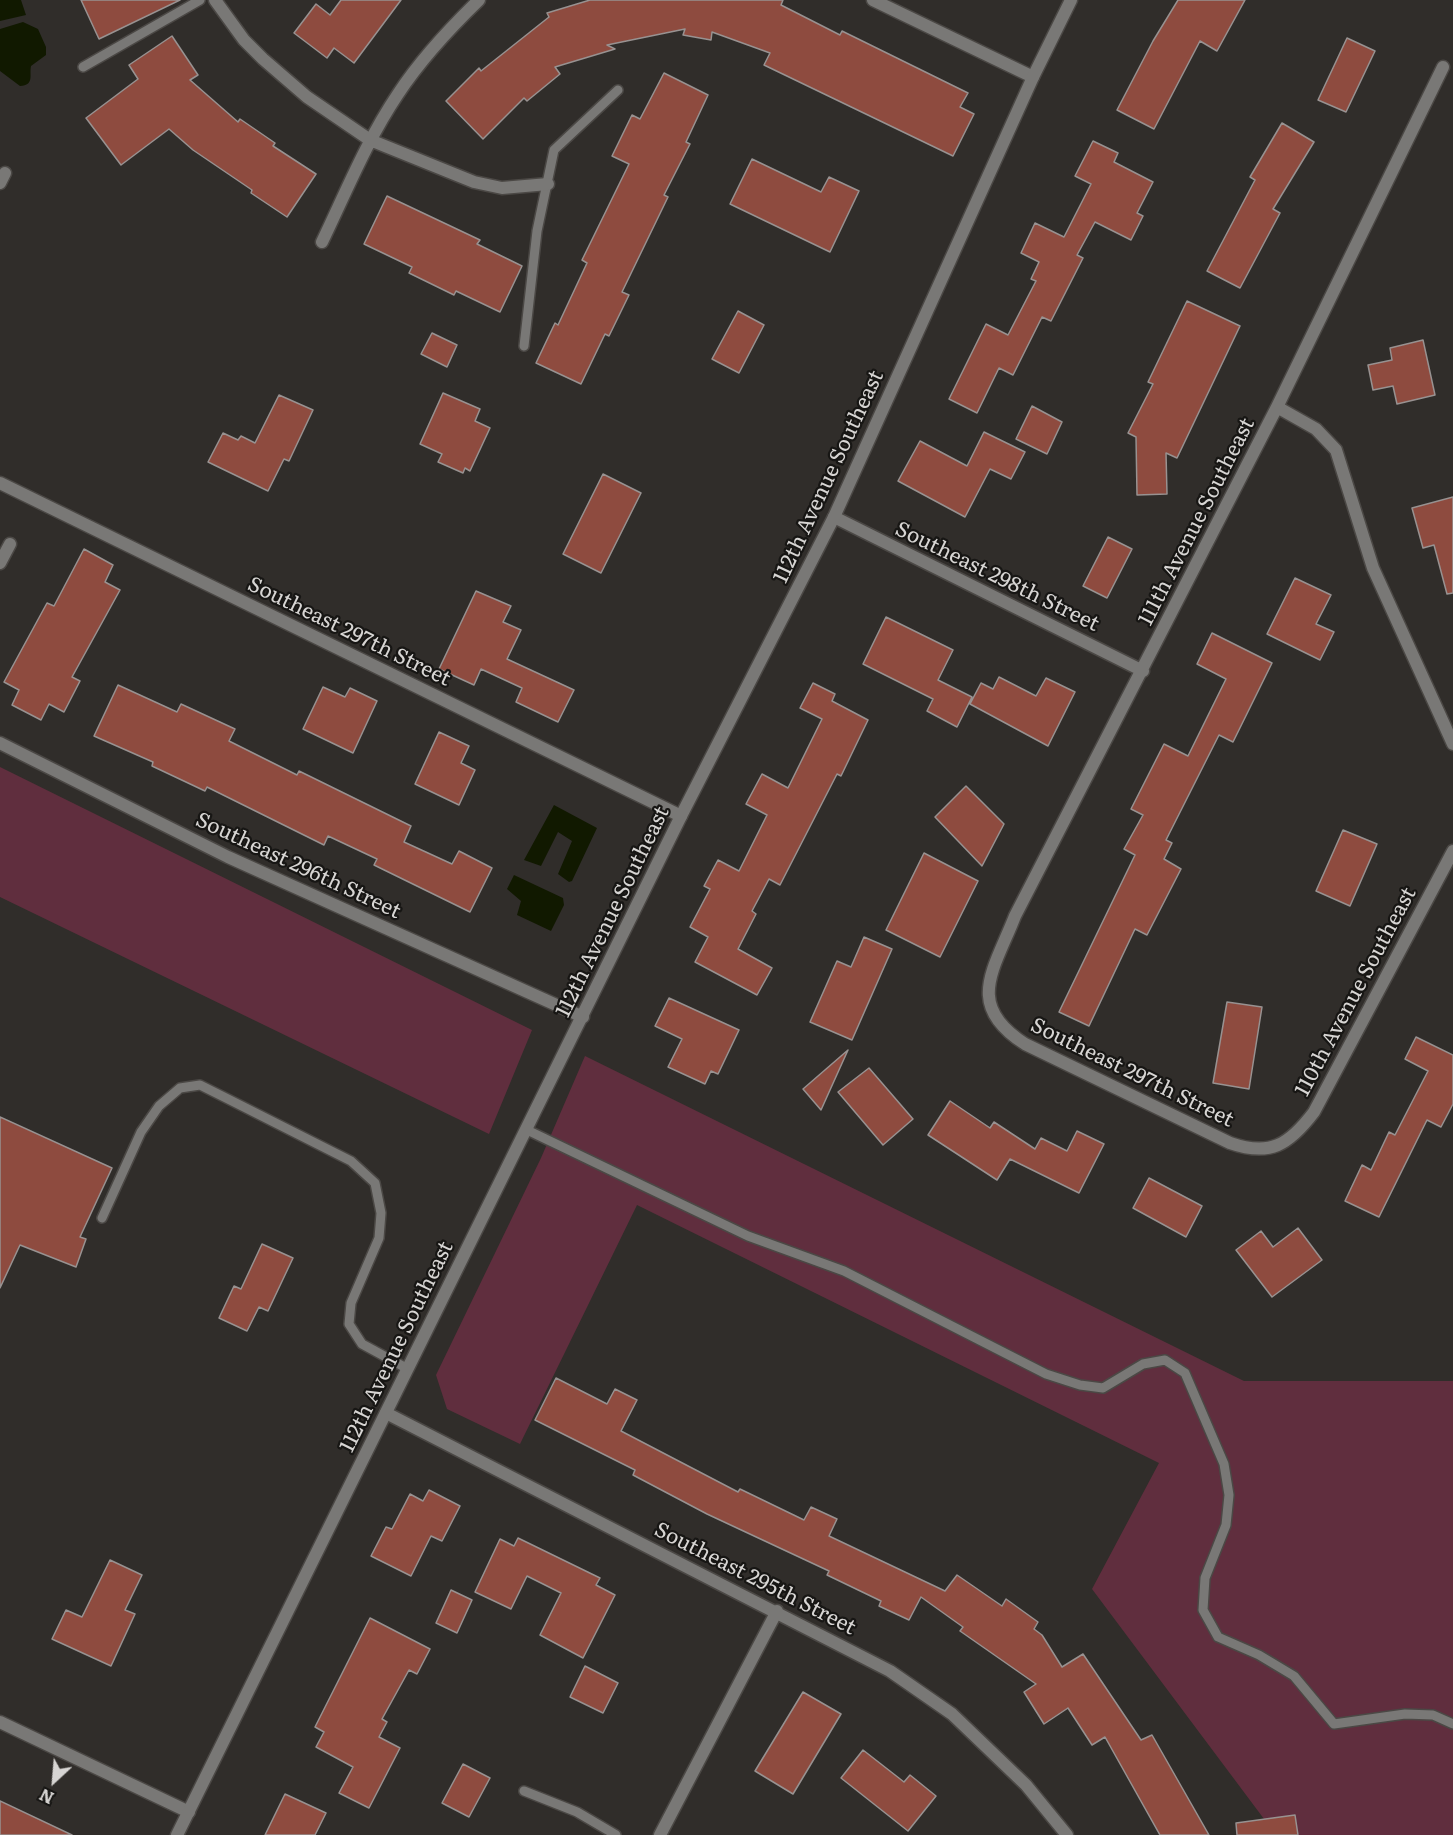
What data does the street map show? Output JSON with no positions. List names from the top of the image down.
{
  "streets": {
    "street": [
      "112th Avenue Southeast",
      "111th Avenue Southeast",
      "Southeast 298th Street",
      "Southeast 297th Street",
      "Southeast 296th Street",
      "110th Avenue Southeast",
      "Southeast 295th Street"
    ]
  },
  "crossings": [
    ["112th Avenue Southeast", "Southeast 298th Street"],
    ["112th Avenue Southeast", "Southeast 297th Street"],
    ["112th Avenue Southeast", "Southeast 296th Street"],
    ["112th Avenue Southeast", "Southeast 295th Street"],
    ["111th Avenue Southeast", "Southeast 298th Street"],
    ["111th Avenue Southeast", "Southeast 297th Street"],
    ["Southeast 297th Street", "110th Avenue Southeast"]
  ],
  "north": "bottom left"
}
